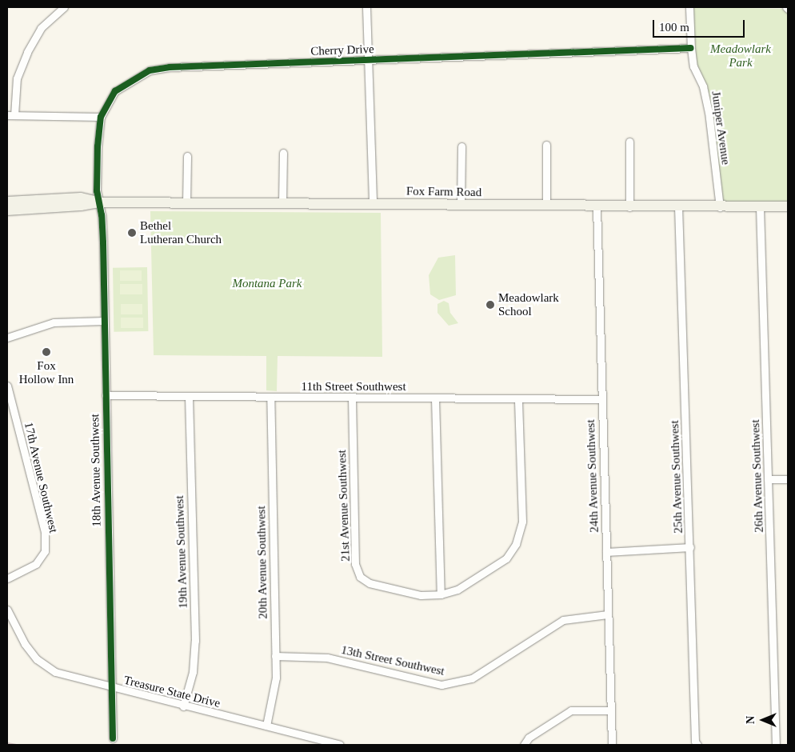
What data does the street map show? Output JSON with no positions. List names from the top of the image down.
{
  "streets": {
    "street": [
      "Cherry Drive",
      "Juniper Avenue",
      "Fox Farm Road",
      "11th Street Southwest",
      "18th Avenue Southwest",
      "24th Avenue Southwest",
      "26th Avenue Southwest",
      "25th Avenue Southwest",
      "17th Avenue Southwest",
      "21st Avenue Southwest",
      "19th Avenue Southwest",
      "20th Avenue Southwest",
      "13th Street Southwest",
      "Treasure State Drive"
    ]
  },
  "crossings": [
    ["Cherry Drive", "Juniper Avenue"],
    ["Cherry Drive", "Fox Farm Road"],
    ["Cherry Drive", "18th Avenue Southwest"],
    ["Juniper Avenue", "Fox Farm Road"],
    ["Fox Farm Road", "18th Avenue Southwest"],
    ["Fox Farm Road", "24th Avenue Southwest"],
    ["Fox Farm Road", "26th Avenue Southwest"],
    ["Fox Farm Road", "25th Avenue Southwest"],
    ["11th Street Southwest", "18th Avenue Southwest"],
    ["11th Street Southwest", "24th Avenue Southwest"],
    ["11th Street Southwest", "21st Avenue Southwest"],
    ["11th Street Southwest", "19th Avenue Southwest"],
    ["11th Street Southwest", "20th Avenue Southwest"],
    ["18th Avenue Southwest", "Treasure State Drive"],
    ["24th Avenue Southwest", "13th Street Southwest"],
    ["19th Avenue Southwest", "Treasure State Drive"],
    ["20th Avenue Southwest", "13th Street Southwest"],
    ["20th Avenue Southwest", "Treasure State Drive"]
  ],
  "parks": ["Meadowlark Park", "Montana Park"],
  "places": ["Bethel Lutheran Church", "Meadowlark School", "Fox Hollow Inn"],
  "scale_bar": "100 m",
  "north": "left"
}
